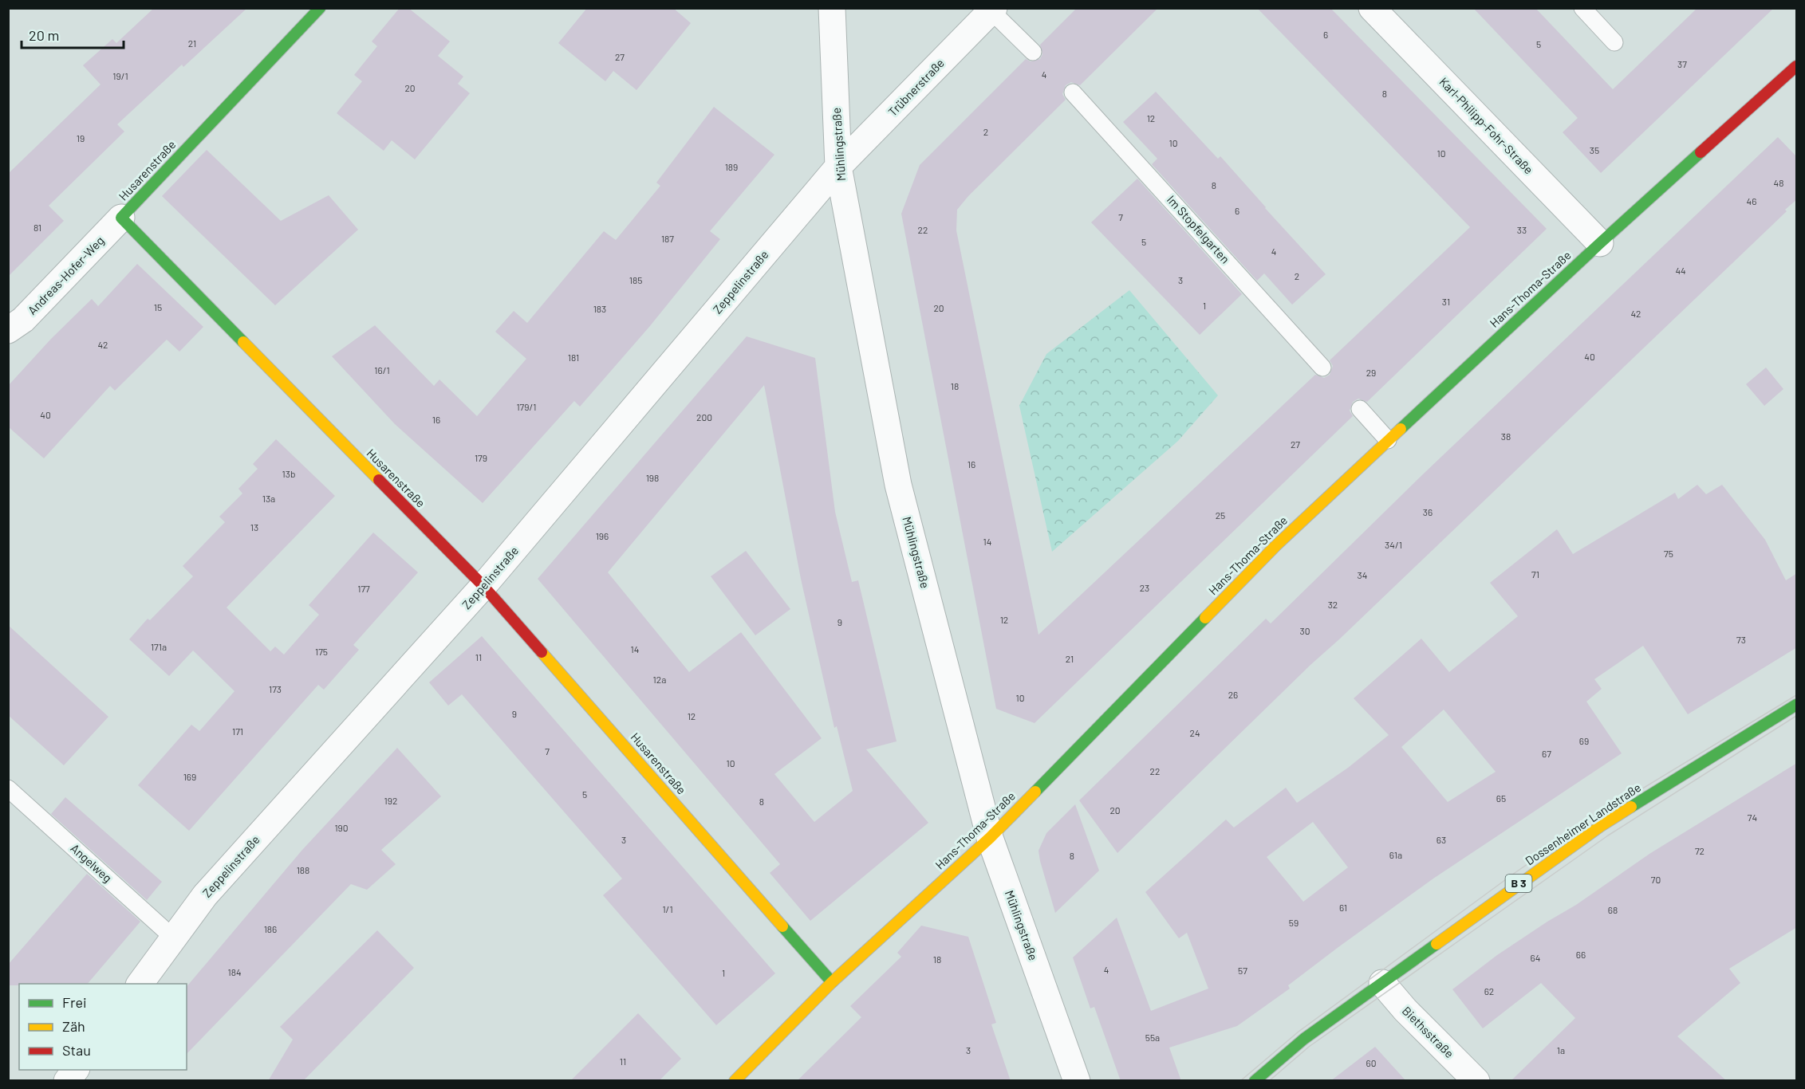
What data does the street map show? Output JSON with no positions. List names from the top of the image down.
{
  "streets": {
    "street": [
      "Trübnerstraße",
      "Karl-Philipp-Fohr-Straße",
      "Mühlingstraße",
      "Husarenstraße",
      "Andreas-Hofer-Weg",
      "Zeppelinstraße",
      "Hans-Thoma-Straße",
      "Dossenheimer Landstraße",
      "B 3",
      "Biethsstraße"
    ],
    "lane": ["Im Stopfelgarten", "Angelweg"]
  },
  "crossings": [
    ["Trübnerstraße", "Mühlingstraße"],
    ["Trübnerstraße", "Zeppelinstraße"],
    ["Karl-Philipp-Fohr-Straße", "Hans-Thoma-Straße"],
    ["Mühlingstraße", "Zeppelinstraße"],
    ["Mühlingstraße", "Hans-Thoma-Straße"],
    ["Husarenstraße", "Andreas-Hofer-Weg"],
    ["Husarenstraße", "Zeppelinstraße"],
    ["Husarenstraße", "Hans-Thoma-Straße"],
    ["Zeppelinstraße", "Angelweg"],
    ["Dossenheimer Landstraße", "Biethsstraße"]
  ],
  "house_numbers": [
    "6",
    "21",
    "5",
    "27",
    "37",
    "4",
    "19/1",
    "20",
    "8",
    "12",
    "2",
    "19",
    "10",
    "35",
    "10",
    "189",
    "48",
    "8",
    "46",
    "6",
    "7",
    "81",
    "22",
    "33",
    "187",
    "5",
    "4",
    "44",
    "2",
    "185",
    "3",
    "31",
    "1",
    "15",
    "20",
    "183",
    "42",
    "42",
    "40",
    "181",
    "16/1",
    "29",
    "18",
    "179/1",
    "40",
    "200",
    "16",
    "38",
    "27",
    "179",
    "16",
    "13b",
    "198",
    "13a",
    "36",
    "25",
    "13",
    "196",
    "14",
    "34/1",
    "75",
    "71",
    "34",
    "23",
    "177",
    "32",
    "12",
    "9",
    "30",
    "73",
    "171a",
    "14",
    "175",
    "11",
    "21",
    "12a",
    "173",
    "26",
    "10",
    "9",
    "12",
    "171",
    "24",
    "69",
    "7",
    "67",
    "10",
    "22",
    "169",
    "5",
    "65",
    "192",
    "8",
    "20",
    "74",
    "190",
    "3",
    "63",
    "72",
    "61a",
    "8",
    "188",
    "70",
    "61",
    "1/1",
    "68",
    "59",
    "186",
    "66",
    "64",
    "18",
    "4",
    "57",
    "184",
    "1",
    "62",
    "55a",
    "3",
    "1a",
    "11",
    "60"
  ],
  "legend": ["Frei", "Zäh", "Stau"],
  "scale_bar": "20 m"
}
